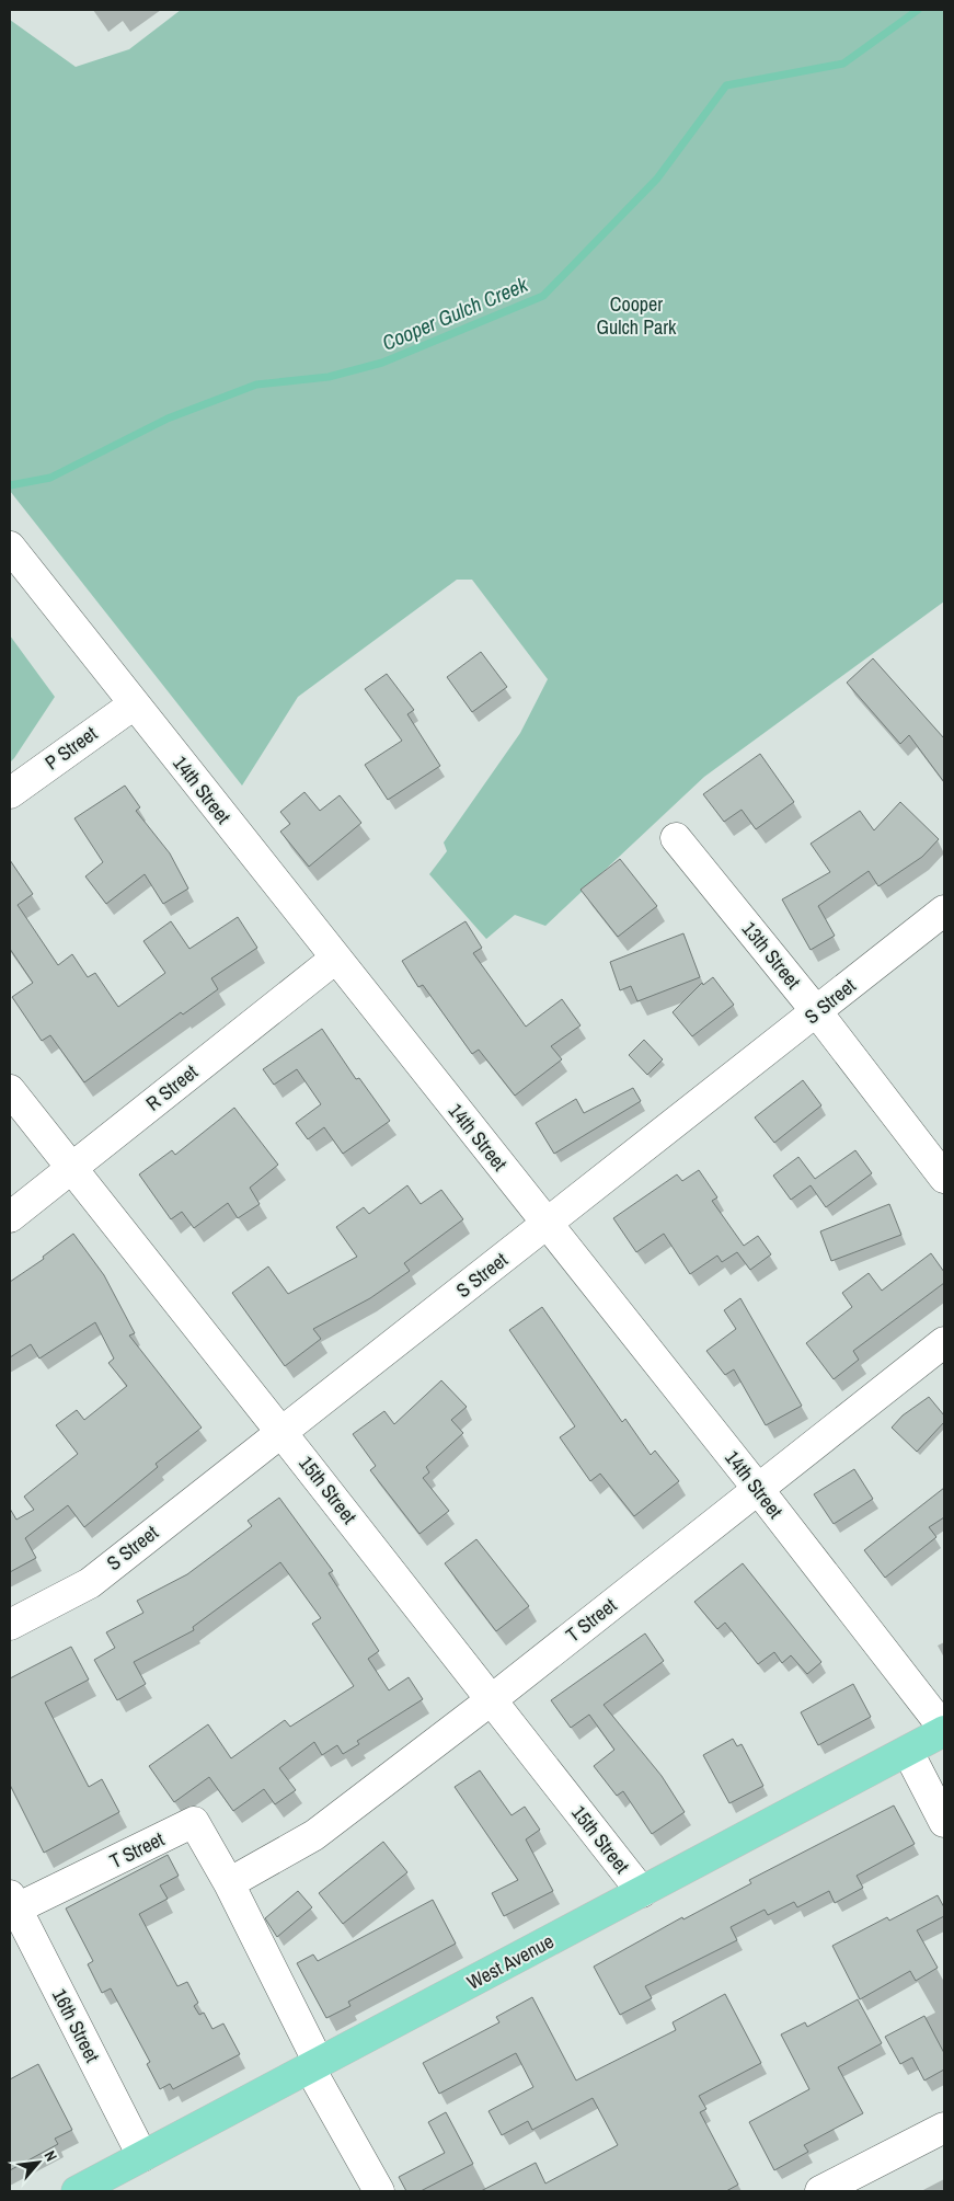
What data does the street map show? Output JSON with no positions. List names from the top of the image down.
{
  "streets": {
    "main road": ["West Avenue"],
    "street": [
      "P Street",
      "14th Street",
      "13th Street",
      "S Street",
      "R Street",
      "15th Street",
      "T Street",
      "16th Street"
    ]
  },
  "crossings": [
    ["P Street", "14th Street"],
    ["14th Street", "S Street"],
    ["14th Street", "R Street"],
    ["14th Street", "T Street"],
    ["14th Street", "West Avenue"],
    ["13th Street", "S Street"],
    ["S Street", "15th Street"],
    ["R Street", "15th Street"],
    ["15th Street", "T Street"],
    ["15th Street", "West Avenue"],
    ["T Street", "West Avenue"],
    ["T Street", "16th Street"],
    ["West Avenue", "16th Street"]
  ],
  "water": ["Cooper Gulch Creek"],
  "parks": ["Cooper Gulch Park"],
  "north": "top right"
}
